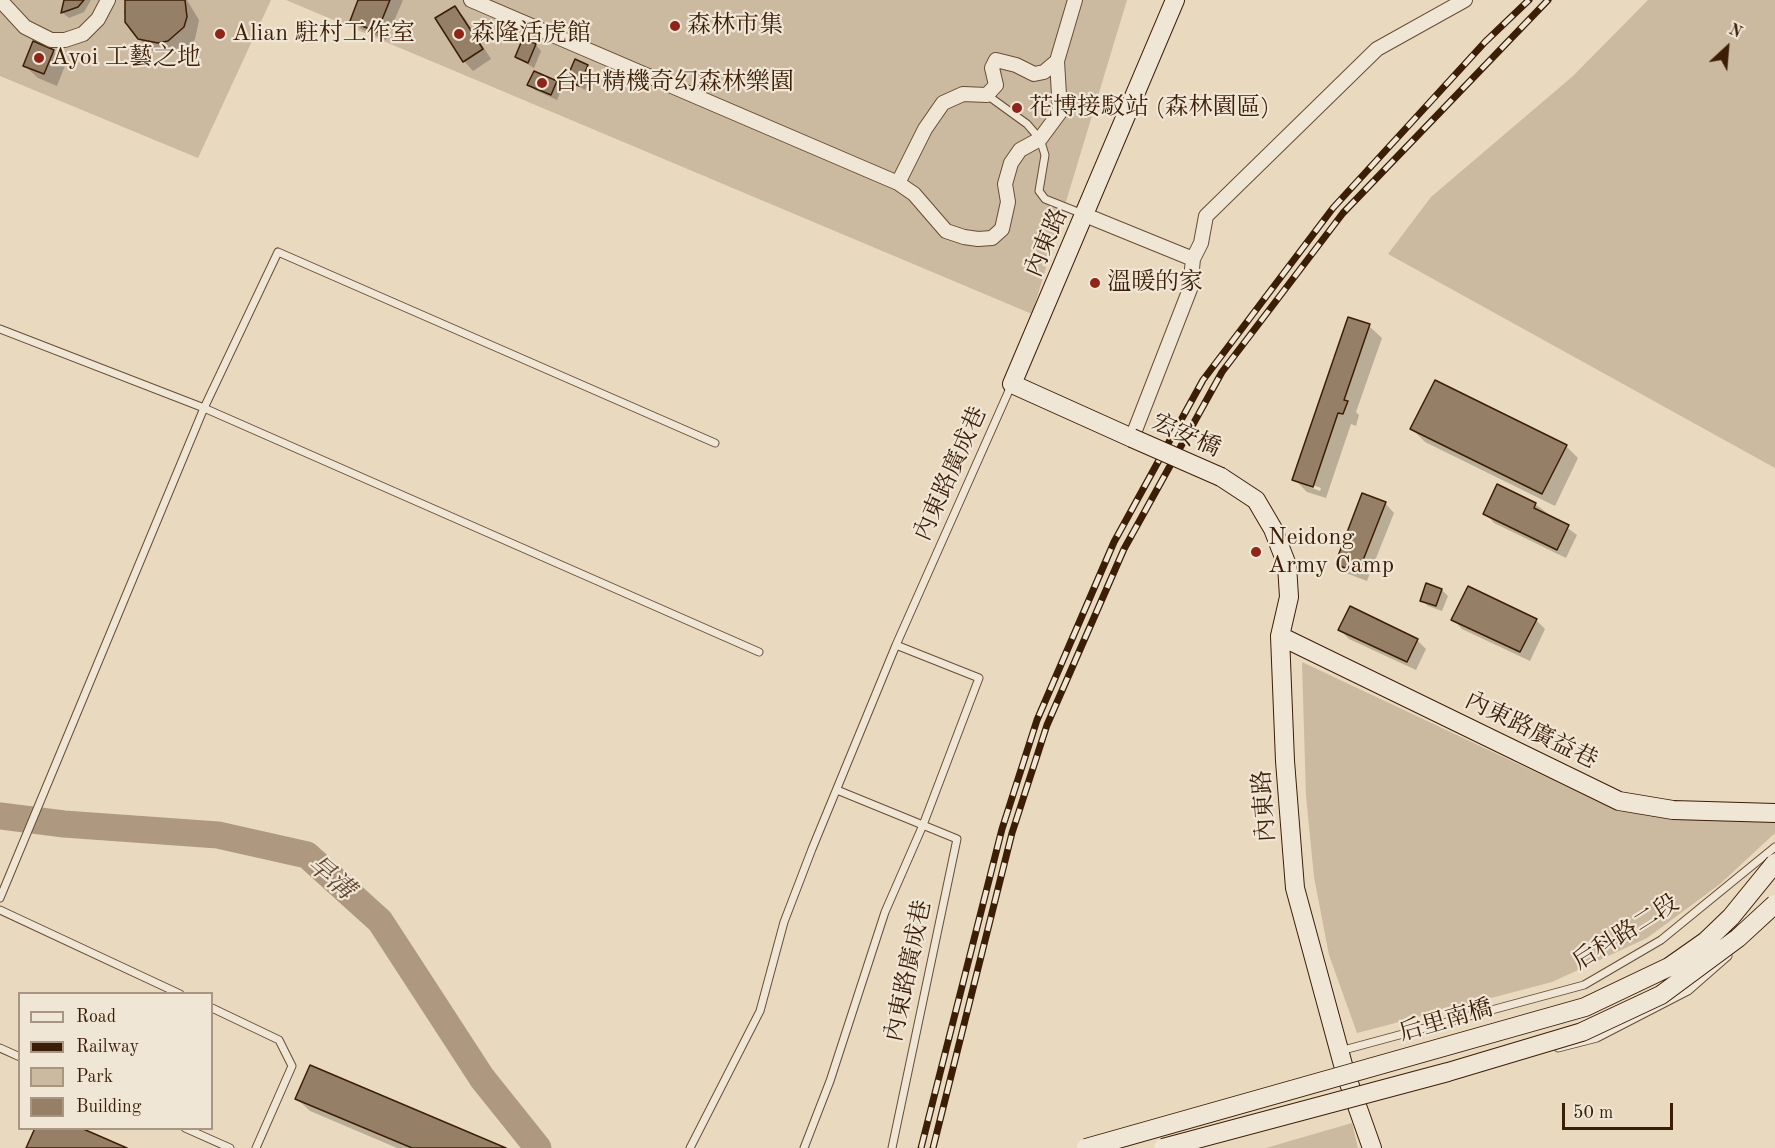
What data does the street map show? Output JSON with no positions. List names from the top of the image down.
{
  "streets": {
    "street": [
      "內東路",
      "宏安橋",
      "內東路廣益巷",
      "后里南橋"
    ],
    "lane": ["內東路廣成巷", "后科路二段"]
  },
  "crossings": [
    ["內東路", "宏安橋"],
    ["內東路", "內東路廣成巷"],
    ["內東路", "內東路廣益巷"],
    ["內東路", "后科路二段"]
  ],
  "water": ["旱溝"],
  "places": [
    "森林市集",
    "Alian 駐村工作室",
    "森隆活虎館",
    "Ayoi 工藝之地",
    "台中精機奇幻森林樂園",
    "花博接駁站 (森林園區)",
    "溫暖的家",
    "Neidong Army Camp"
  ],
  "legend": [
    "Road",
    "Railway",
    "Park",
    "Building"
  ],
  "scale_bar": "50 m",
  "north": "top right"
}
